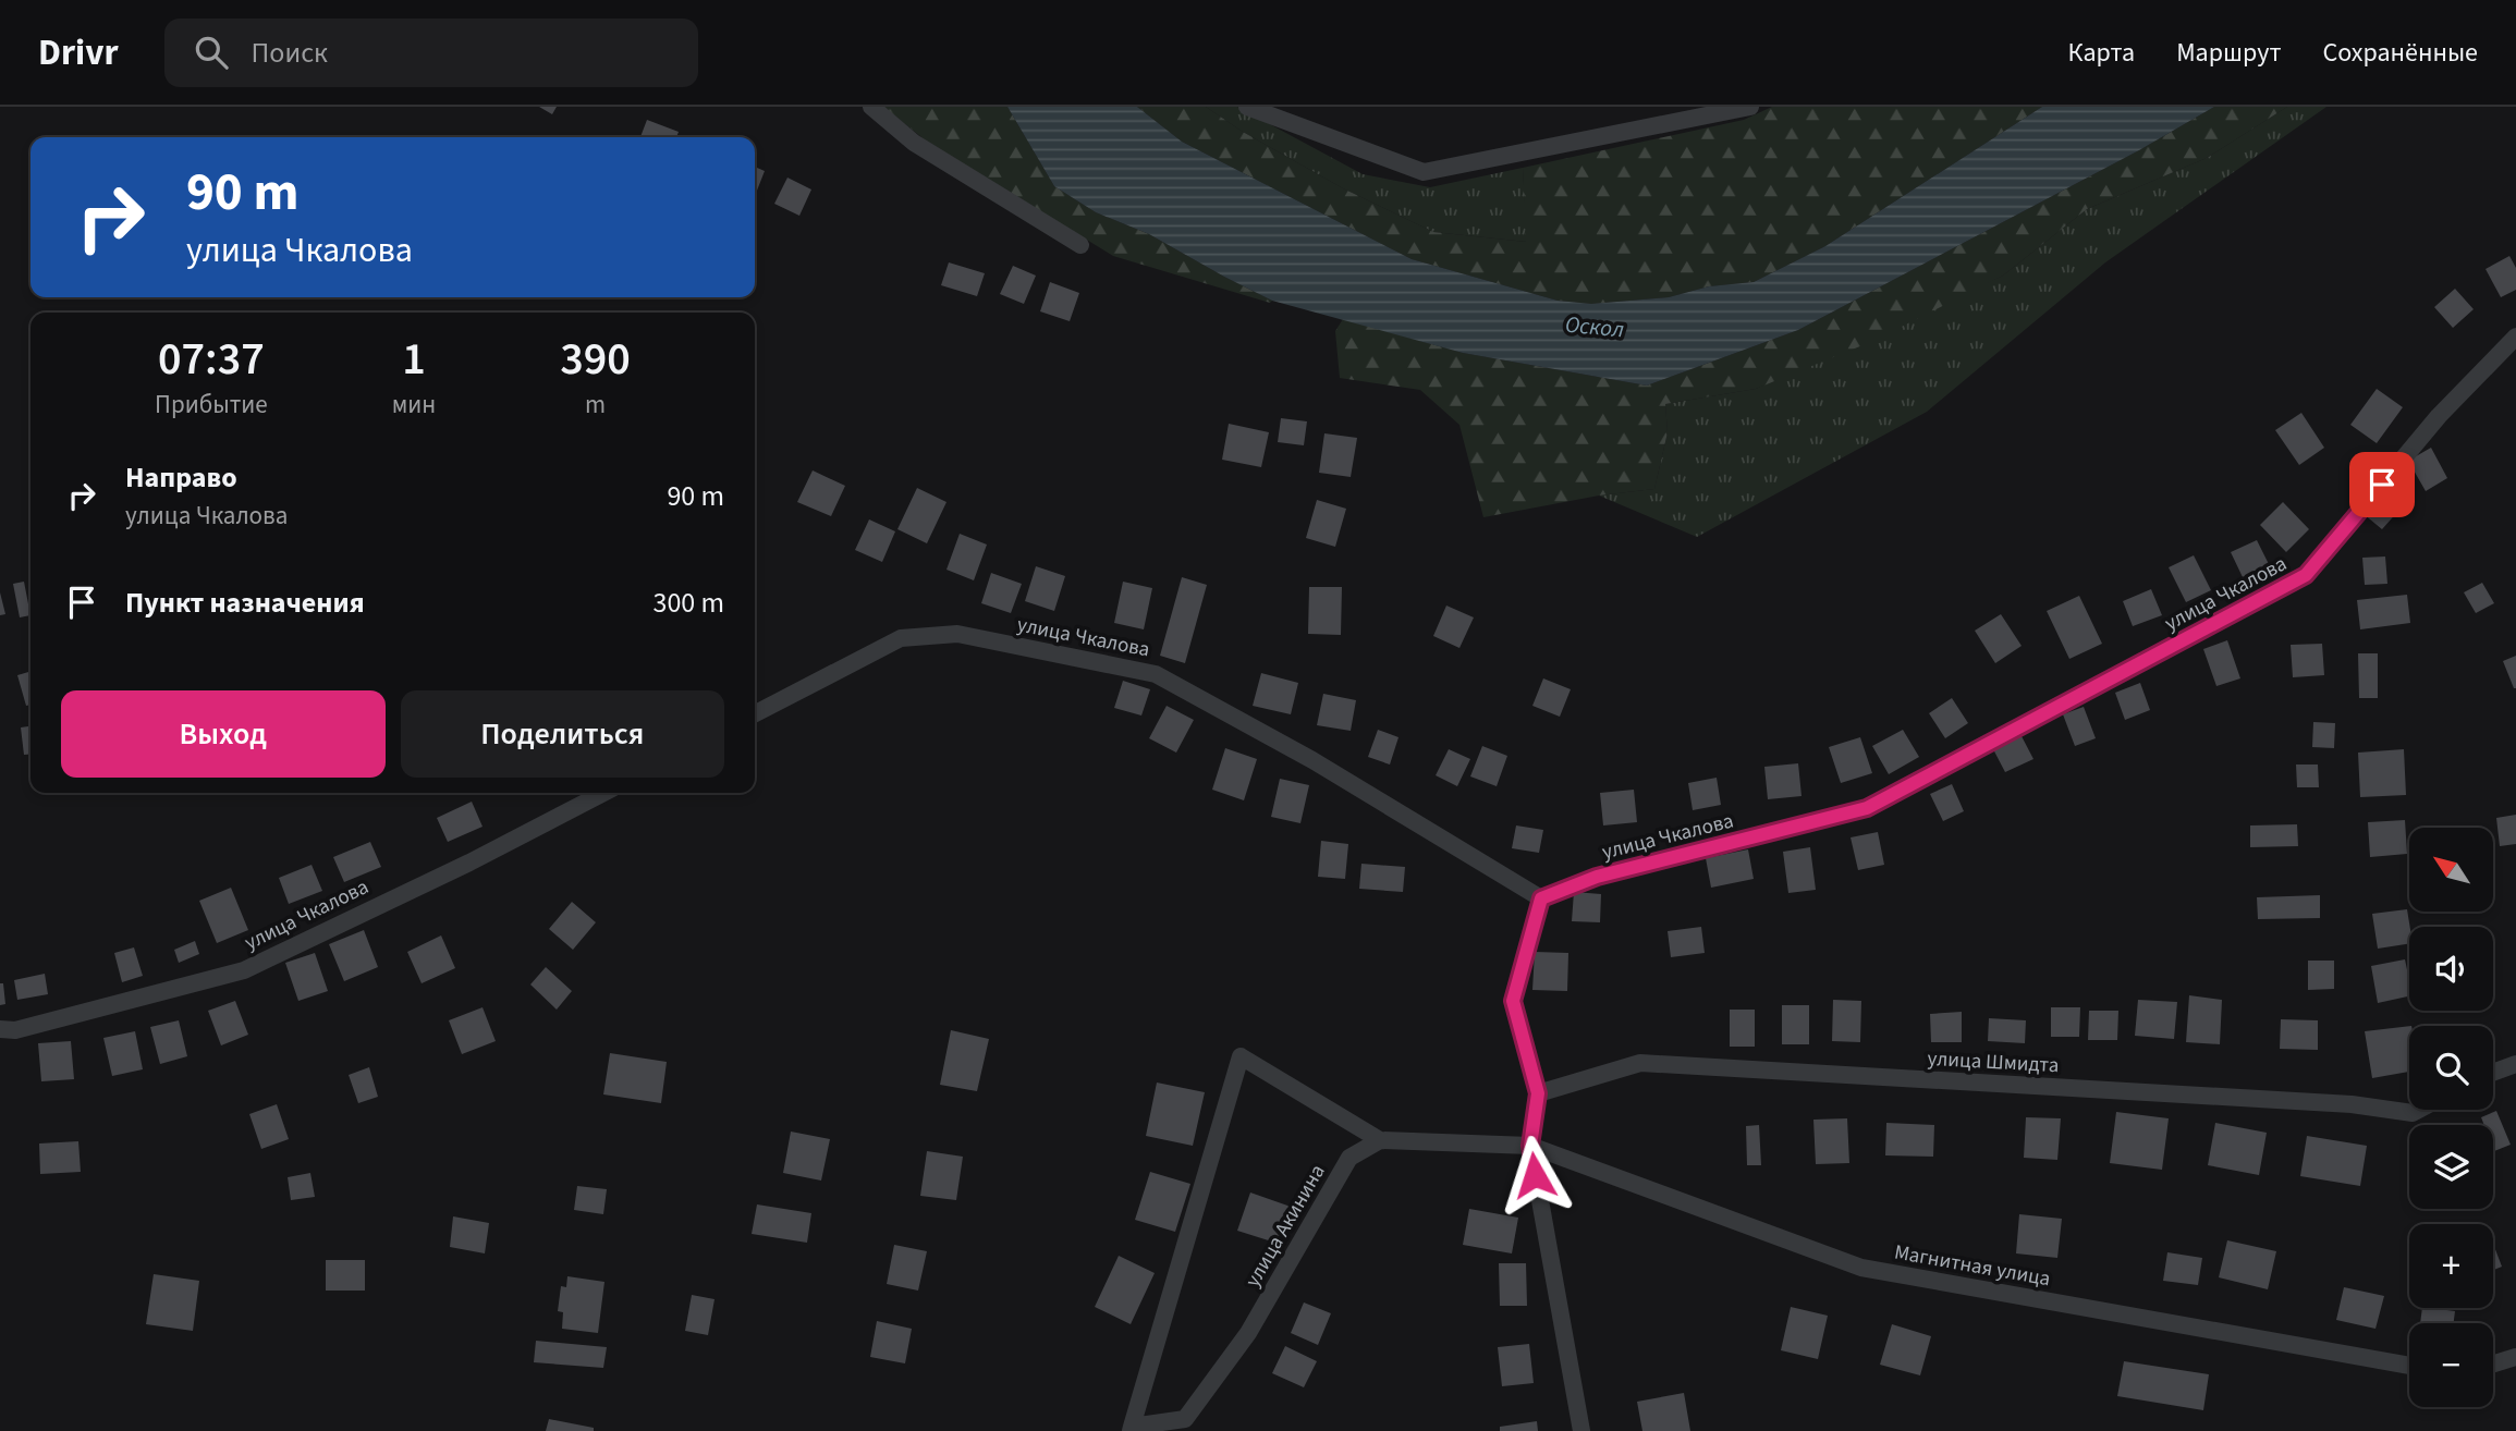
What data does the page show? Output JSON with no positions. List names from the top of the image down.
{
  "streets": {
    "street": [
      "улица Чкалова",
      "улица Шмидта",
      "улица Акинина",
      "Магнитная улица"
    ]
  },
  "water": ["Оскол"],
  "north": "top left",
  "page": {
    "header": "Drivr",
    "search": "Поиск",
    "nav": ["Карта", "Маршрут", "Сохранённые"],
    "turn": ["90 m", "улица Чкалова"],
    "eta": [
      "07:37",
      "Прибытие",
      "1",
      "мин",
      "390",
      "m"
    ],
    "list": [
      {
        "name": "Направо",
        "note": "улица Чкалова",
        "value": "90 m"
      },
      {
        "name": "Пункт назначения",
        "value": "300 m"
      }
    ],
    "buttons": ["Выход", "Поделиться"],
    "map_buttons": ["+", "−"]
  }
}
